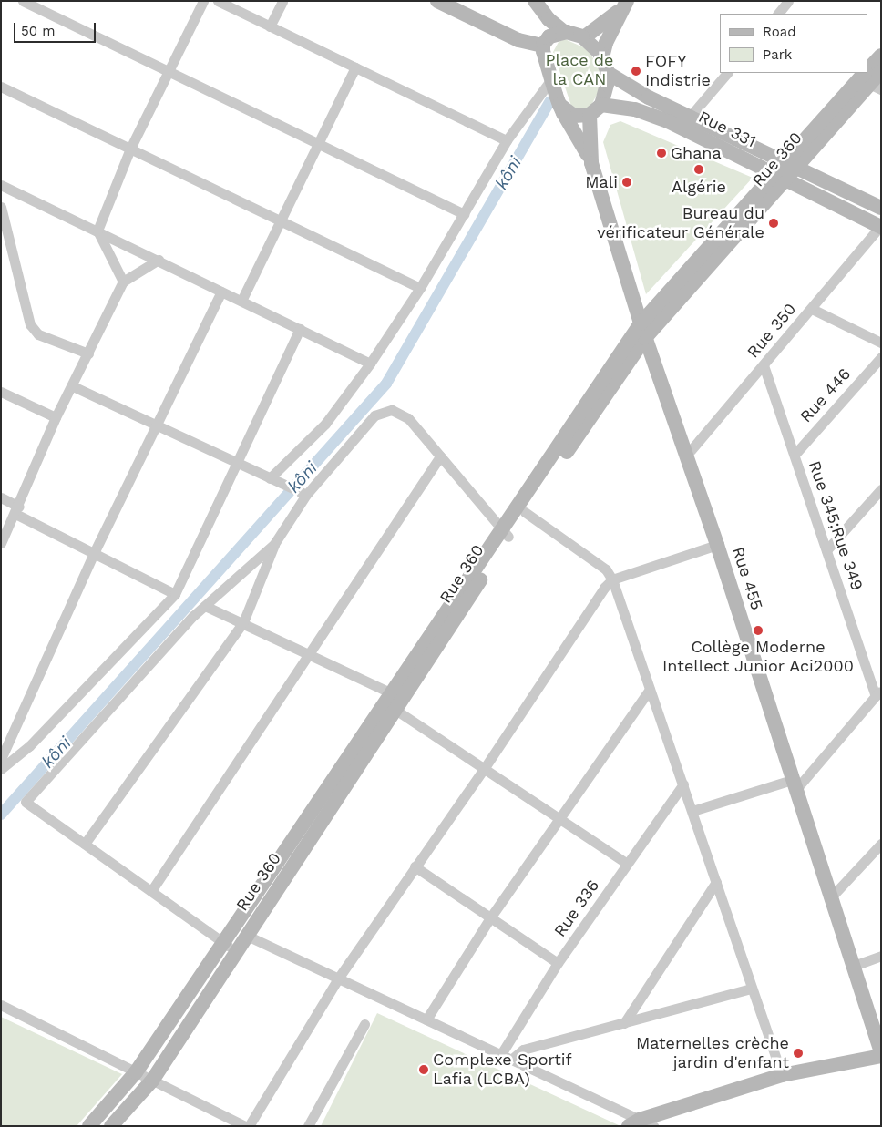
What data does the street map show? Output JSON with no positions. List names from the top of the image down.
{
  "streets": {
    "main road": ["Rue 331", "Rue 360", "Rue 455"],
    "street": [
      "Rue 350",
      "Rue 446",
      "Rue 345;Rue 349",
      "Rue 336"
    ]
  },
  "crossings": [
    ["Rue 331", "Rue 360"],
    ["Rue 331", "Rue 350"],
    ["Rue 331", "Rue 455"],
    ["Rue 360", "Rue 455"],
    ["Rue 350", "Rue 345;Rue 349"],
    ["Rue 350", "Rue 455"],
    ["Rue 446", "Rue 345;Rue 349"]
  ],
  "water": ["kôni"],
  "parks": ["Place de la CAN"],
  "places": [
    "FOFY Indistrie",
    "Ghana",
    "Algérie",
    "Mali",
    "Bureau du vérificateur Générale",
    "Collège Moderne Intellect Junior Aci2000",
    "Maternelles crèche jardin d'enfant",
    "Complexe Sportif Lafia (LCBA)"
  ],
  "legend": ["Road", "Park"],
  "scale_bar": "50 m"
}
